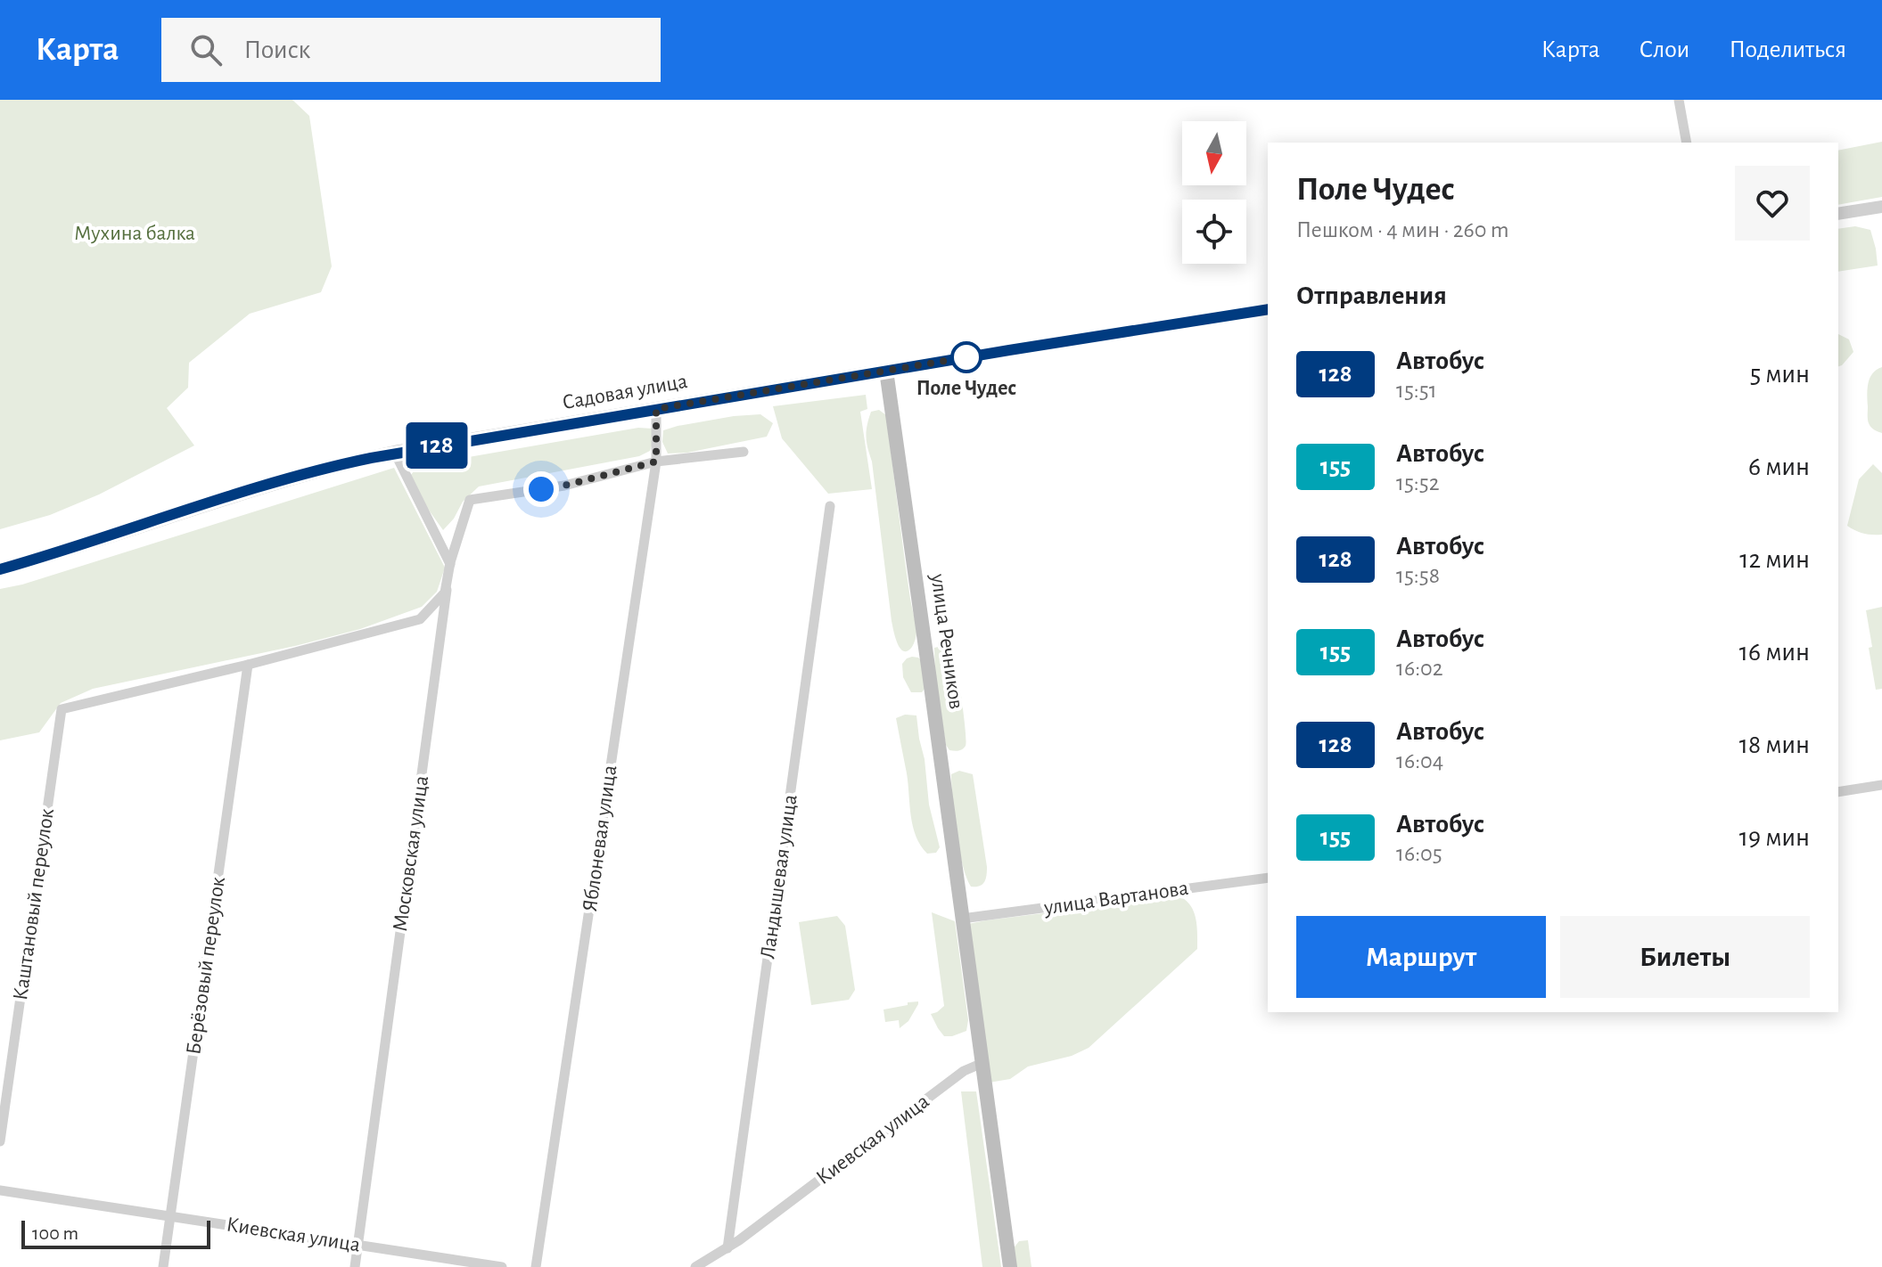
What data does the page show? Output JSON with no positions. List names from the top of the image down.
{
  "streets": {
    "main road": ["Садовая улица", "улица Речников"],
    "street": [
      "Яблоневая улица",
      "Московская улица",
      "Ландышевая улица",
      "улица Вартанова",
      "Каштановый переулок",
      "Берёзовый переулок",
      "Киевская улица"
    ]
  },
  "crossings": [
    ["Садовая улица", "улица Речников"],
    ["Садовая улица", "Яблоневая улица"],
    ["улица Речников", "улица Вартанова"],
    ["улица Речников", "Киевская улица"],
    ["Московская улица", "Киевская улица"],
    ["Ландышевая улица", "Киевская улица"],
    ["Каштановый переулок", "Берёзовый переулок"],
    ["Берёзовый переулок", "Киевская улица"]
  ],
  "parks": ["Мухина балка"],
  "places": ["Поле Чудес"],
  "lines": ["bus line 128"],
  "scale_bar": "100 m",
  "north": "bottom",
  "page": {
    "header": "Карта",
    "search": "Поиск",
    "nav": ["Карта", "Слои", "Поделиться"],
    "on_map": "128",
    "heading": [
      ["Поле Чудес", "Пешком · 4 мин · 260 m"],
      "Отправления"
    ],
    "list": [
      {
        "mark": "128",
        "name": "Автобус",
        "note": "15:51",
        "value": "5 мин"
      },
      {
        "mark": "155",
        "name": "Автобус",
        "note": "15:52",
        "value": "6 мин"
      },
      {
        "mark": "128",
        "name": "Автобус",
        "note": "15:58",
        "value": "12 мин"
      },
      {
        "mark": "155",
        "name": "Автобус",
        "note": "16:02",
        "value": "16 мин"
      },
      {
        "mark": "128",
        "name": "Автобус",
        "note": "16:04",
        "value": "18 мин"
      },
      {
        "mark": "155",
        "name": "Автобус",
        "note": "16:05",
        "value": "19 мин"
      }
    ],
    "buttons": ["Маршрут", "Билеты"],
    "scale": "100 m"
  }
}
